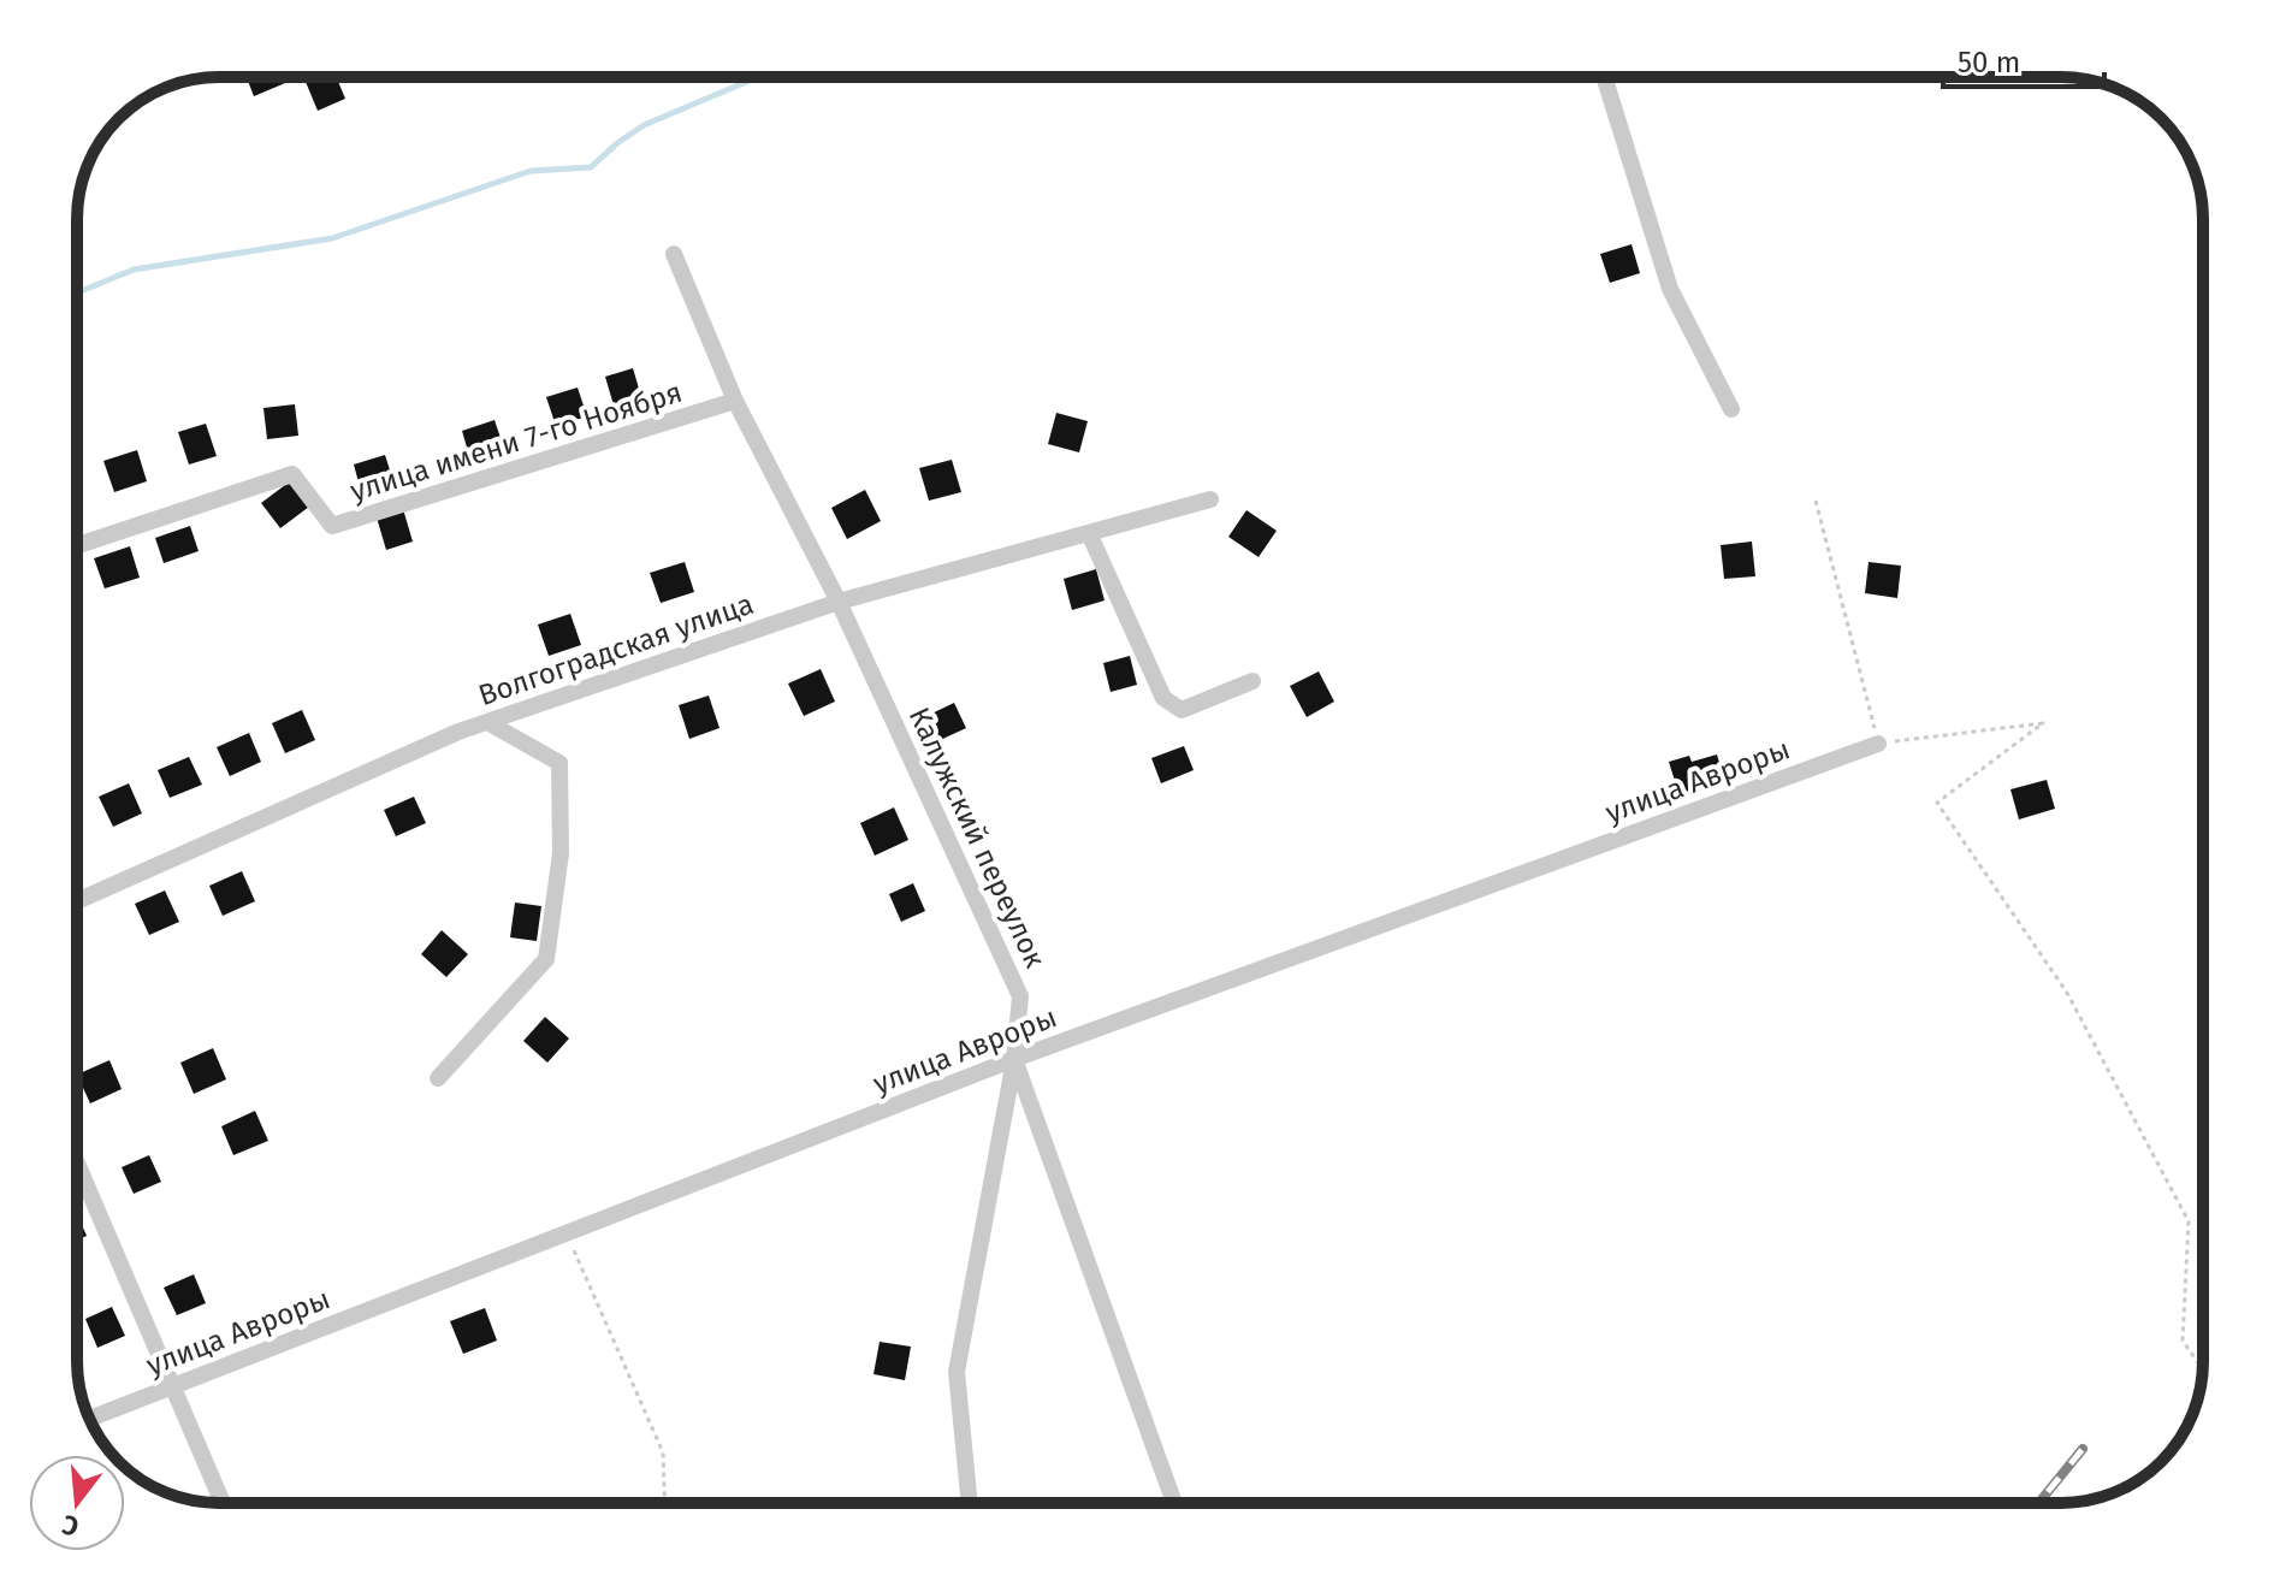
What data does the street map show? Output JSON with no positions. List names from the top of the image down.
{
  "streets": {
    "street": [
      "улица имени 7-го Ноября",
      "Волгоградская улица",
      "улица Авроры",
      "Калужский переулок"
    ]
  },
  "crossings": [
    ["улица имени 7-го Ноября", "Калужский переулок"],
    ["Волгоградская улица", "Калужский переулок"],
    ["улица Авроры", "Калужский переулок"]
  ],
  "scale_bar": "50 m",
  "north": "bottom"
}
